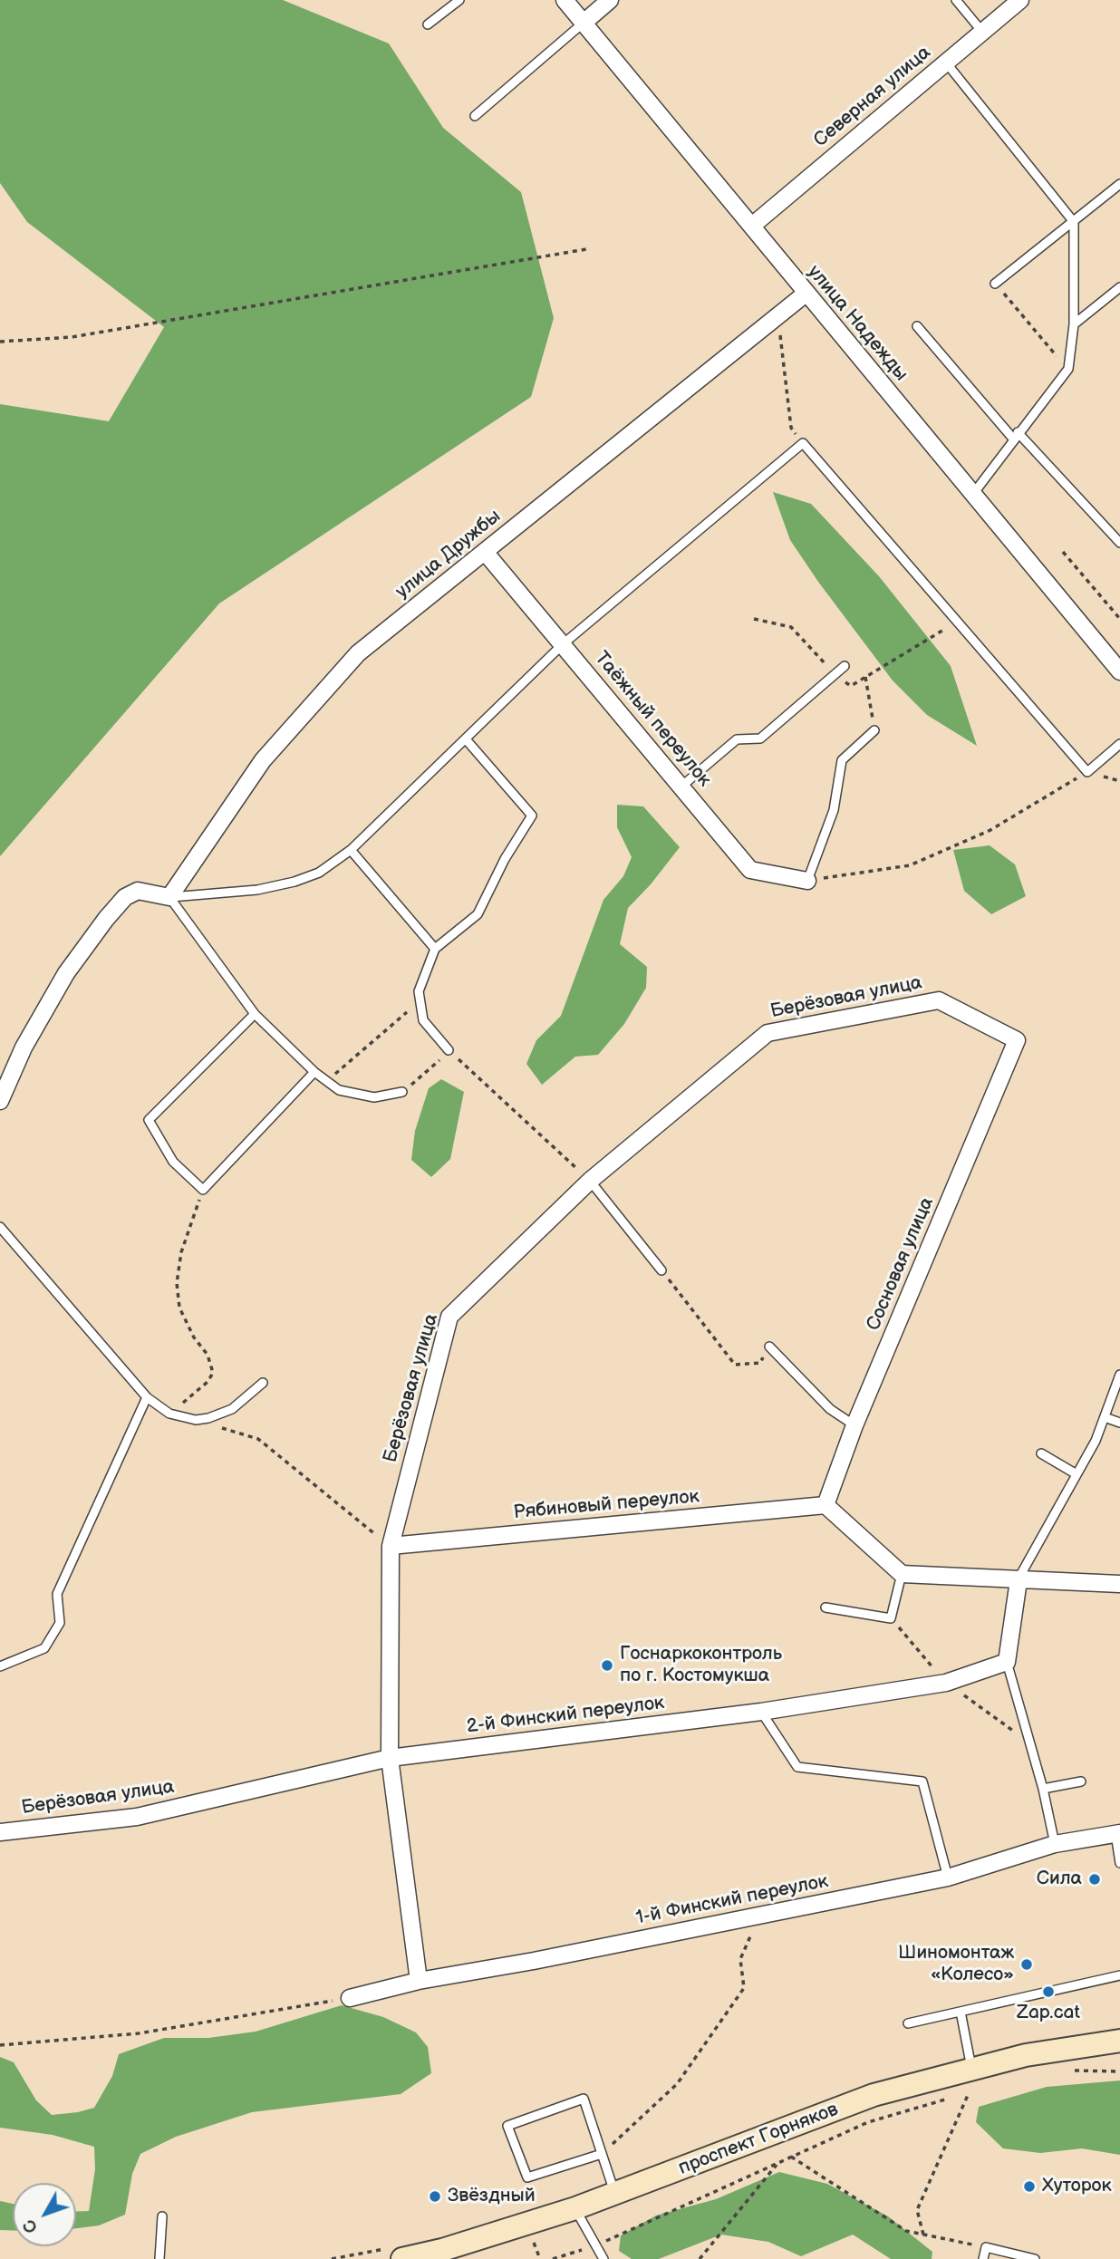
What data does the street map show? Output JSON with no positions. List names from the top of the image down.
{
  "streets": {
    "main road": ["проспект Горняков"],
    "street": [
      "Северная улица",
      "улица Надежды",
      "улица Дружбы",
      "Таёжный переулок",
      "Берёзовая улица",
      "Сосновая улица",
      "Рябиновый переулок",
      "2-й Финский переулок",
      "1-й Финский переулок"
    ]
  },
  "crossings": [
    ["Северная улица", "улица Надежды"],
    ["улица Надежды", "улица Дружбы"],
    ["улица Дружбы", "Таёжный переулок"],
    ["Берёзовая улица", "Сосновая улица"],
    ["Берёзовая улица", "Рябиновый переулок"],
    ["Берёзовая улица", "2-й Финский переулок"],
    ["Сосновая улица", "Рябиновый переулок"]
  ],
  "places": [
    "Госнаркоконтроль по г. Костомукша",
    "Сила",
    "Шиномонтаж «Колесо»",
    "Zap.cat",
    "Хуторок",
    "Звёздный"
  ],
  "north": "bottom left"
}
